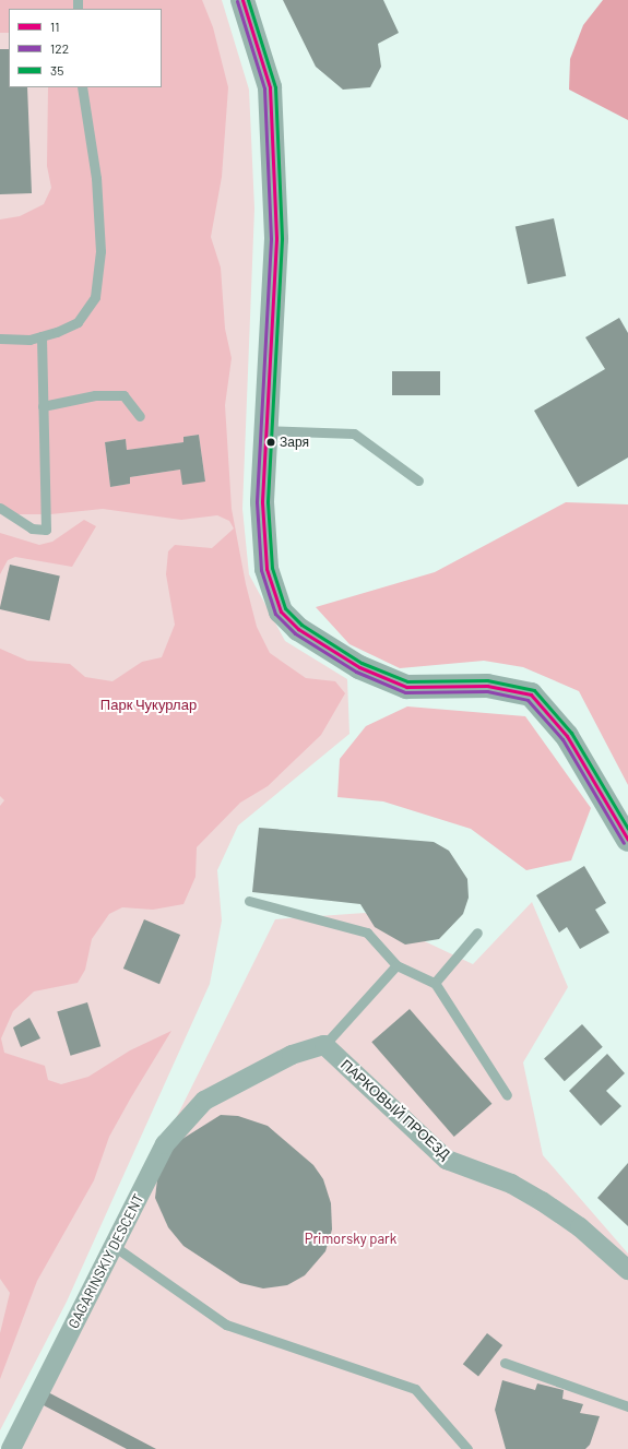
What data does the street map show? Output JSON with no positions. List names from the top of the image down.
{
  "streets": {
    "street": ["ПАРКОВЫЙ ПРОЕЗД", "GAGARINSKIY DESCENT"]
  },
  "crossings": [
    ["ПАРКОВЫЙ ПРОЕЗД", "GAGARINSKIY DESCENT"]
  ],
  "parks": ["Парк Чукурлар", "Primorsky park"],
  "places": ["Заря"],
  "lines": ["transit line 11", "transit line 35", "transit line 122"],
  "legend": ["11", "122", "35"]
}
